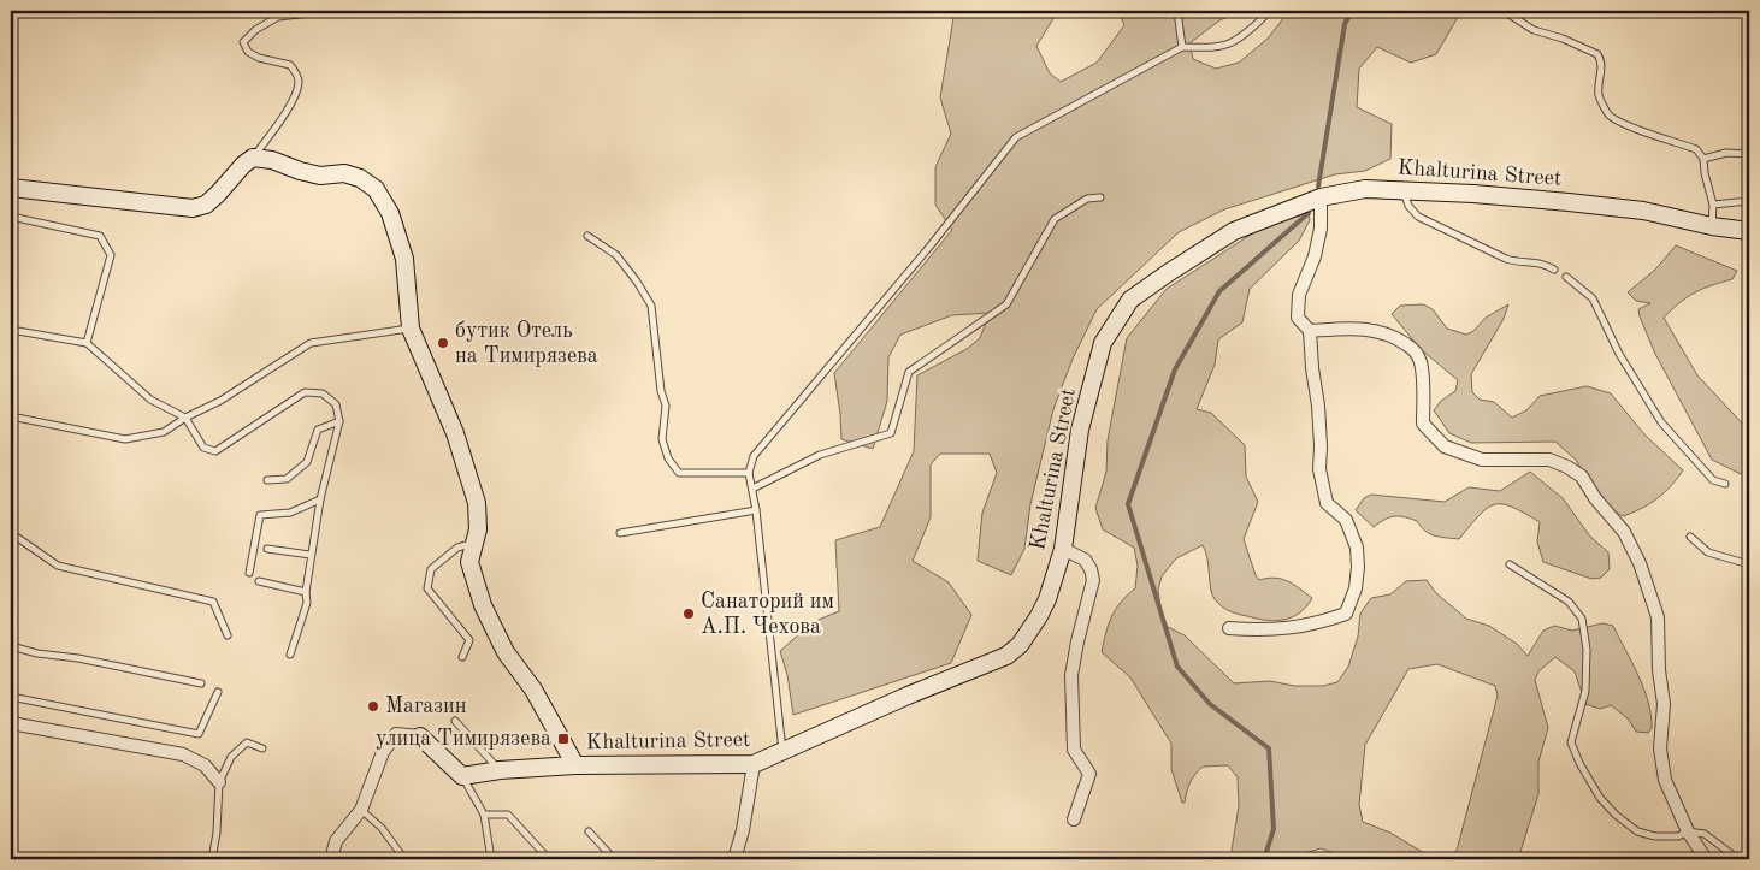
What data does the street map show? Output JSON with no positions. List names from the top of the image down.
{
  "streets": {
    "street": ["Khalturina Street"]
  },
  "places": {
    "other": ["бутик Отель на Тимирязева", "Санаторий им А.П. Чехова", "Магазин"],
    "transit": ["улица Тимирязева"]
  }
}
